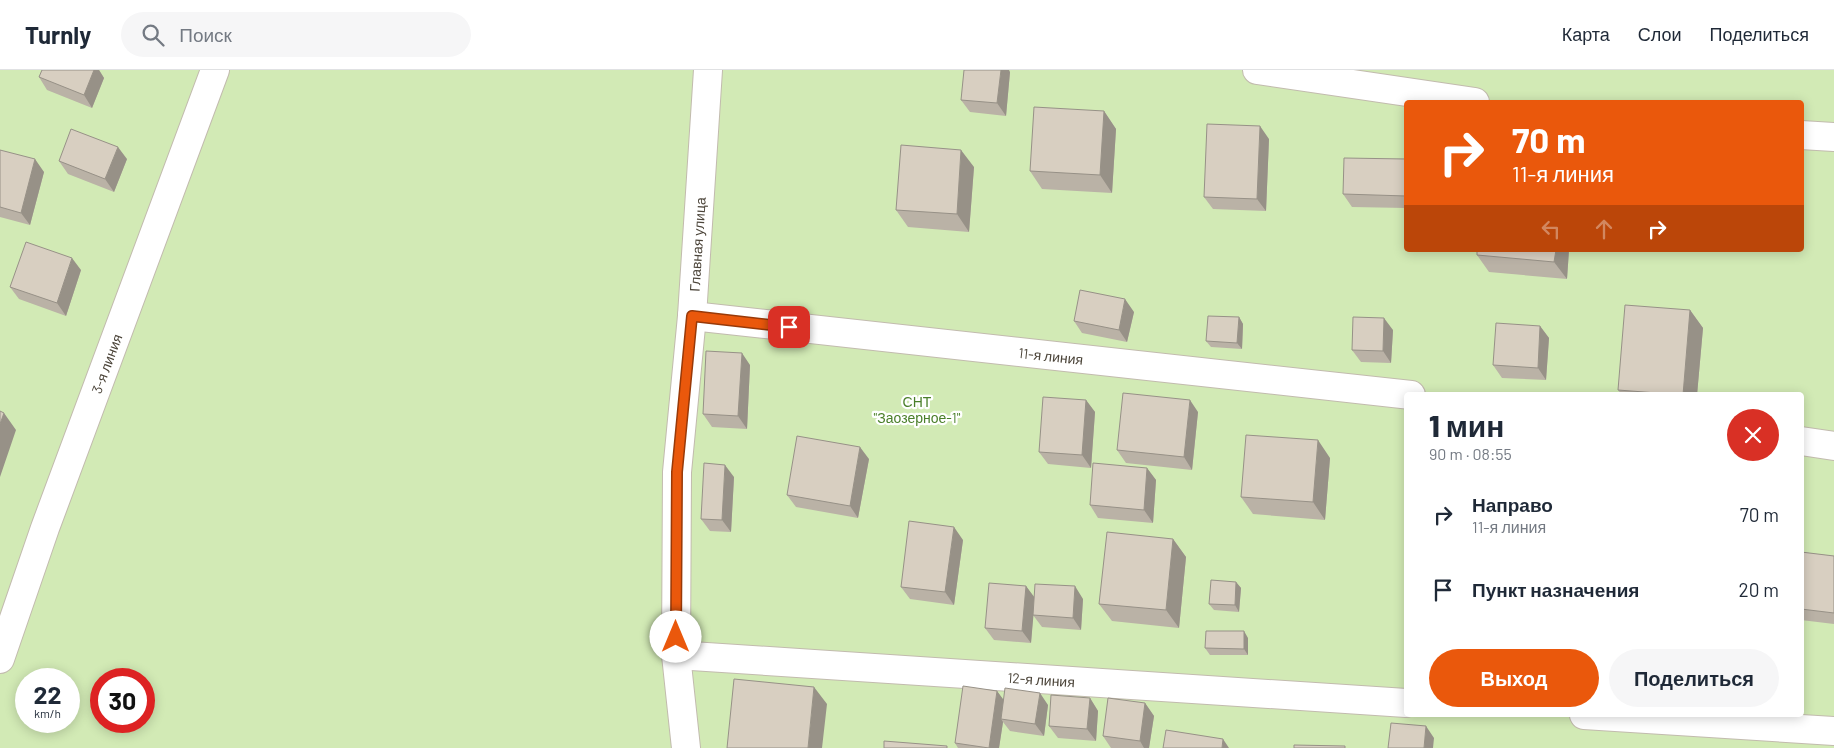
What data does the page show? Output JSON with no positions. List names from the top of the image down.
{
  "streets": {
    "street": [
      "Главная улица",
      "11-я линия",
      "3-я линия",
      "12-я линия"
    ]
  },
  "crossings": [
    ["Главная улица", "11-я линия"],
    ["Главная улица", "12-я линия"]
  ],
  "parks": ["СНТ \"Заозерное-1\""],
  "page": {
    "header": "Turnly",
    "search": "Поиск",
    "nav": ["Карта", "Слои", "Поделиться"],
    "turn": ["70 m", "11-я линия"],
    "heading": ["1 мин", "90 m · 08:55"],
    "list": [
      {
        "name": "Направо",
        "note": "11-я линия",
        "value": "70 m"
      },
      {
        "name": "Пункт назначения",
        "value": "20 m"
      }
    ],
    "buttons": ["Выход", "Поделиться"],
    "speed": "22 km/h",
    "limit": "30"
  }
}
